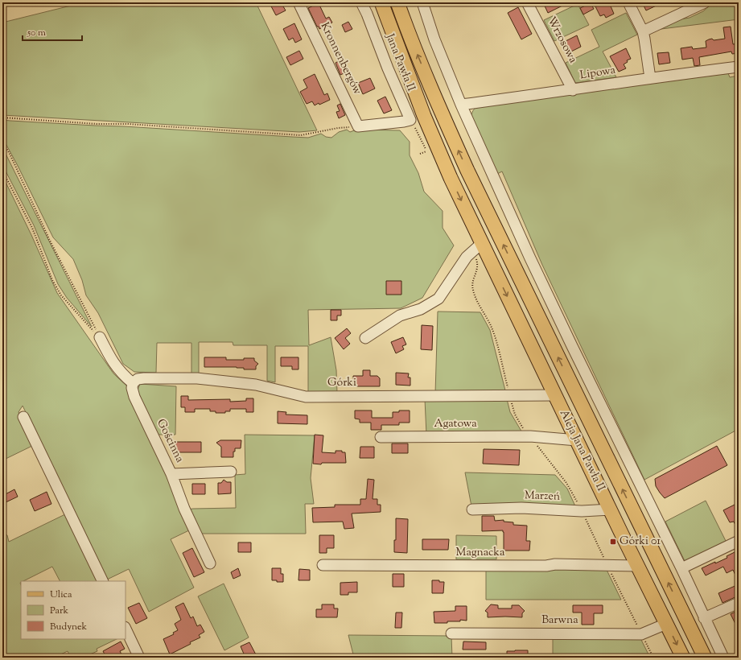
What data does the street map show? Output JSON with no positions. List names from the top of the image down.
{
  "streets": {
    "main road": ["Aleja Jana Pawła II"],
    "street": [
      "Wrzosowa",
      "Kronnenbergów",
      "Jana Pawła II",
      "Lipowa",
      "Górki",
      "Agatowa",
      "Gościnna",
      "Marzeń",
      "Magnacka",
      "Barwna"
    ]
  },
  "crossings": [
    ["Wrzosowa", "Lipowa"],
    ["Górki", "Gościnna"],
    ["Górki", "Aleja Jana Pawła II"],
    ["Agatowa", "Aleja Jana Pawła II"],
    ["Aleja Jana Pawła II", "Marzeń"],
    ["Aleja Jana Pawła II", "Magnacka"],
    ["Aleja Jana Pawła II", "Barwna"]
  ],
  "places": {
    "transit": ["Górki 01"]
  },
  "legend": ["Ulica", "Park", "Budynek"],
  "scale_bar": "50 m"
}
